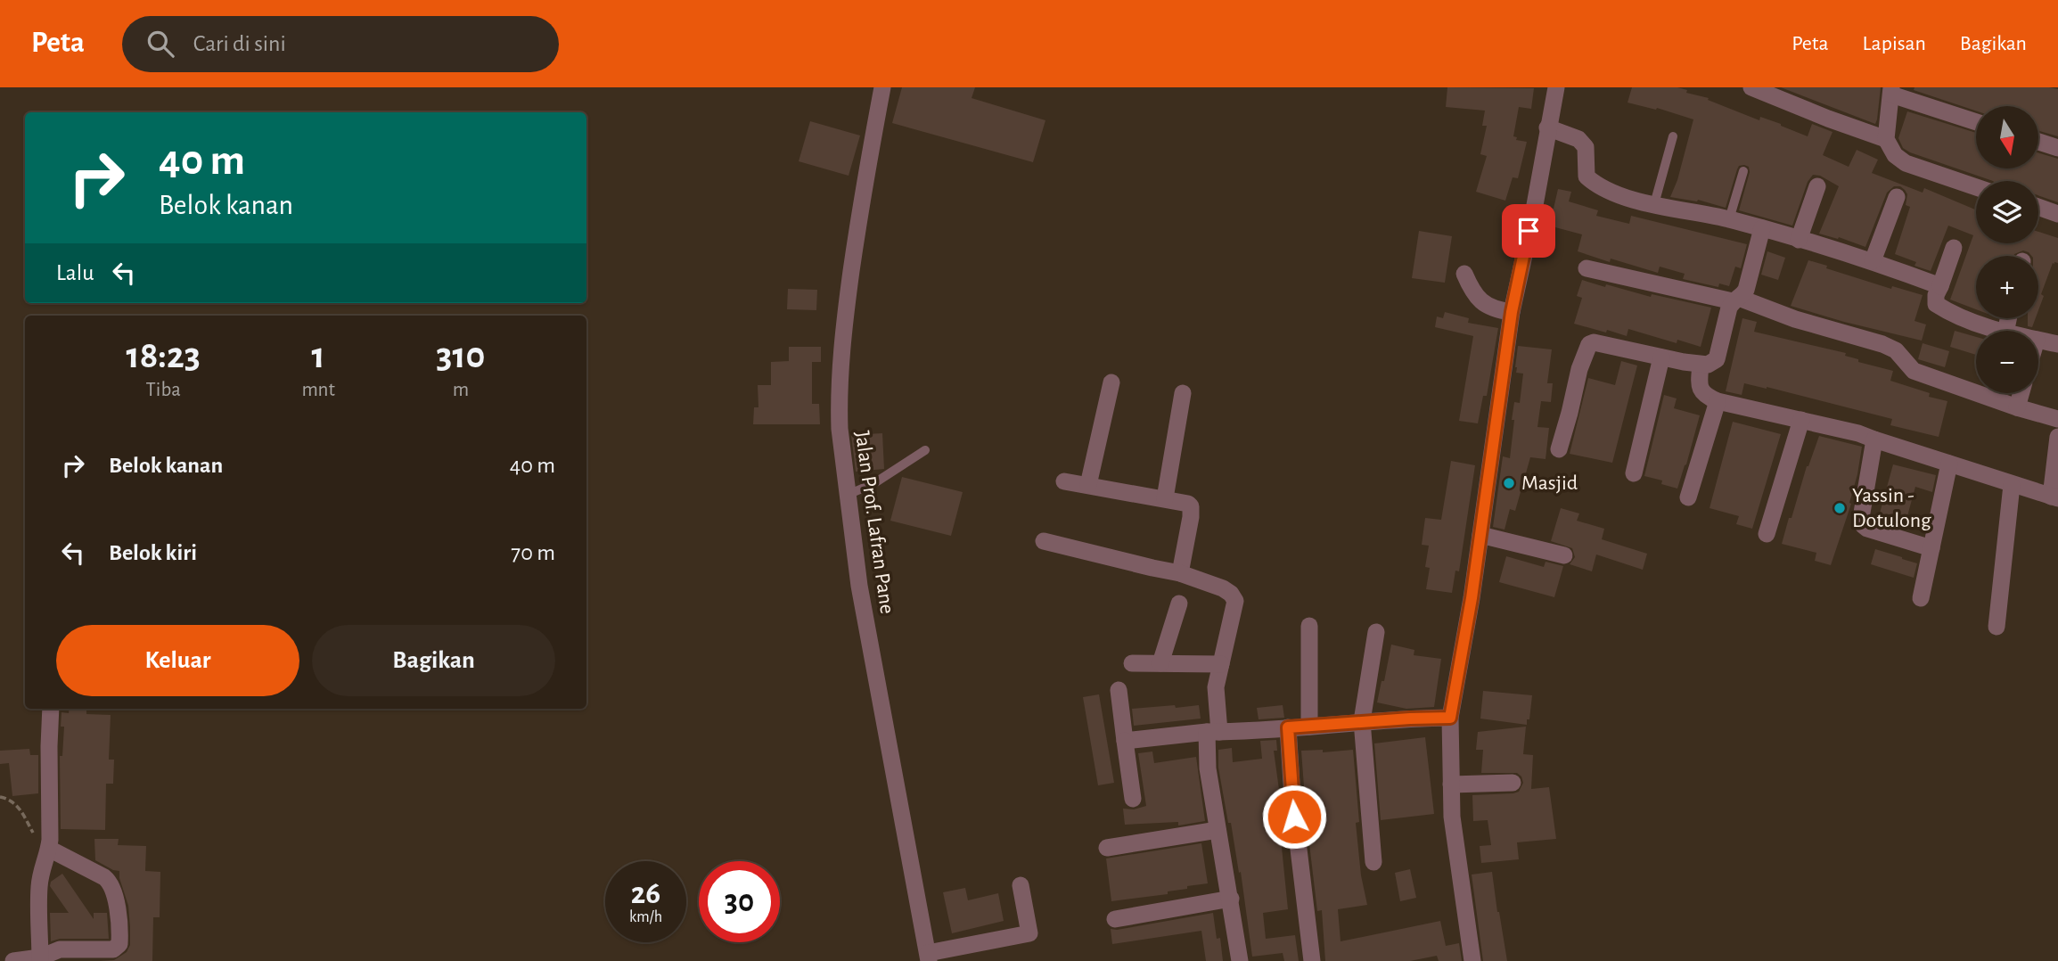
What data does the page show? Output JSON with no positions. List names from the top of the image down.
{
  "streets": {
    "street": ["Jalan Prof. Lafran Pane"]
  },
  "places": ["Masjid", "Yassin - Dotulong"],
  "north": "bottom",
  "page": {
    "header": "Peta",
    "search": "Cari di sini",
    "nav": ["Peta", "Lapisan", "Bagikan"],
    "map_buttons": ["+", "−"],
    "turn": ["40 m", "Belok kanan"],
    "then": "Lalu",
    "eta": [
      "18:23",
      "Tiba",
      "1",
      "mnt",
      "310",
      "m"
    ],
    "list": [
      {
        "name": "Belok kanan",
        "value": "40 m"
      },
      {
        "name": "Belok kiri",
        "value": "70 m"
      }
    ],
    "buttons": ["Keluar", "Bagikan"],
    "speed": "26 km/h",
    "limit": "30"
  }
}
